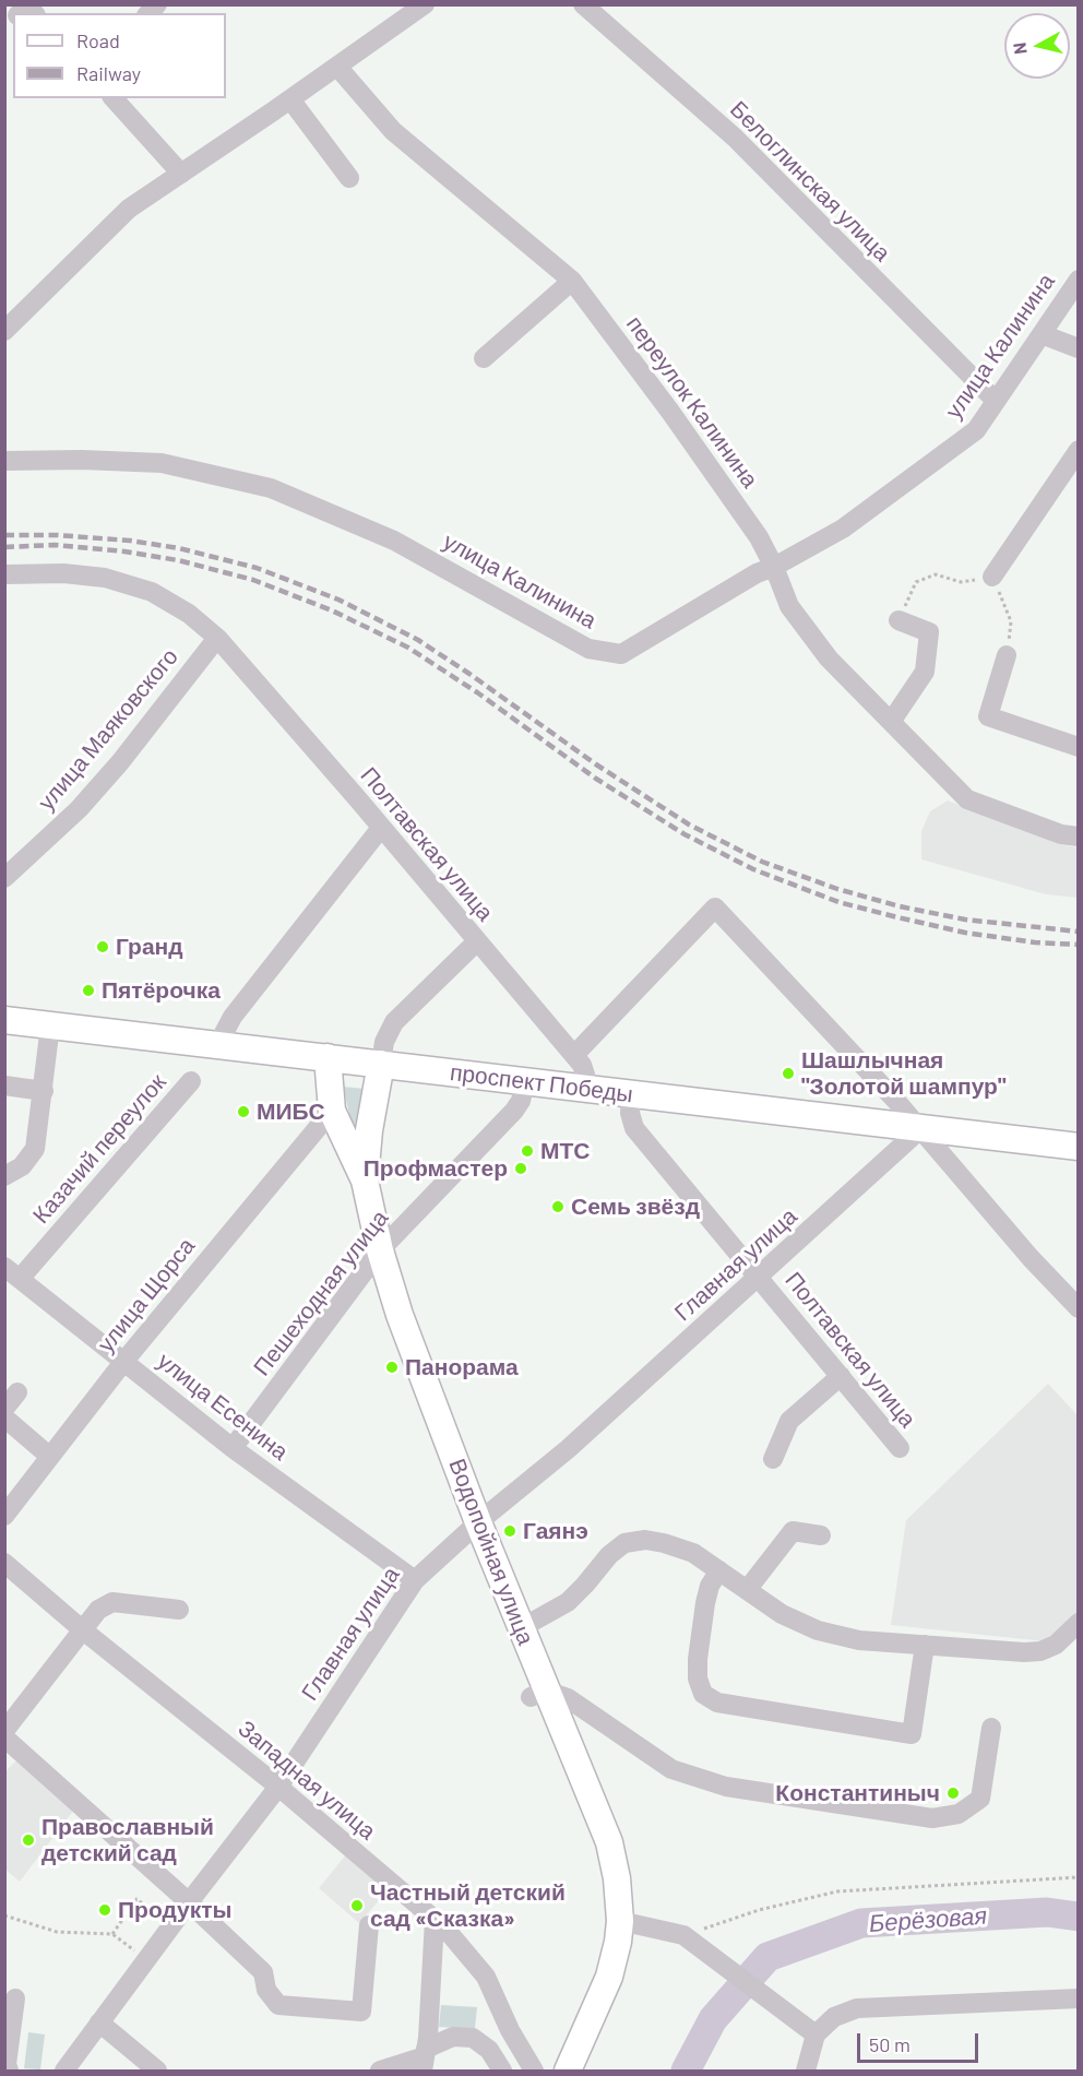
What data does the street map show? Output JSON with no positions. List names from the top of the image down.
{
  "streets": {
    "main road": ["проспект Победы", "Водопойная улица"],
    "street": [
      "Белоглинская улица",
      "улица Калинина",
      "переулок Калинина",
      "улица Маяковского",
      "Полтавская улица",
      "Казачий переулок",
      "Главная улица",
      "Пешеходная улица",
      "улица Щорса",
      "улица Есенина",
      "Западная улица"
    ]
  },
  "crossings": [
    ["Белоглинская улица", "улица Калинина"],
    ["улица Калинина", "переулок Калинина"],
    ["улица Маяковского", "Полтавская улица"],
    ["Полтавская улица", "проспект Победы"],
    ["Полтавская улица", "Главная улица"],
    ["проспект Победы", "Главная улица"],
    ["проспект Победы", "Пешеходная улица"],
    ["проспект Победы", "Водопойная улица"],
    ["Казачий переулок", "улица Есенина"],
    ["Главная улица", "улица Есенина"],
    ["Главная улица", "Водопойная улица"],
    ["Главная улица", "Западная улица"],
    ["Пешеходная улица", "улица Есенина"],
    ["Пешеходная улица", "Водопойная улица"],
    ["улица Щорса", "улица Есенина"],
    ["улица Щорса", "Водопойная улица"]
  ],
  "water": ["Берёзовая"],
  "places": [
    "Гранд",
    "Пятёрочка",
    "Шашлычная \"Золотой шампур\"",
    "МИБС",
    "МТС",
    "Профмастер",
    "Семь звёзд",
    "Панорама",
    "Гаянэ",
    "Константиныч",
    "Православный детский сад",
    "Частный детский сад «Сказка»",
    "Продукты"
  ],
  "legend": ["Road", "Railway"],
  "scale_bar": "50 m",
  "north": "left"
}
